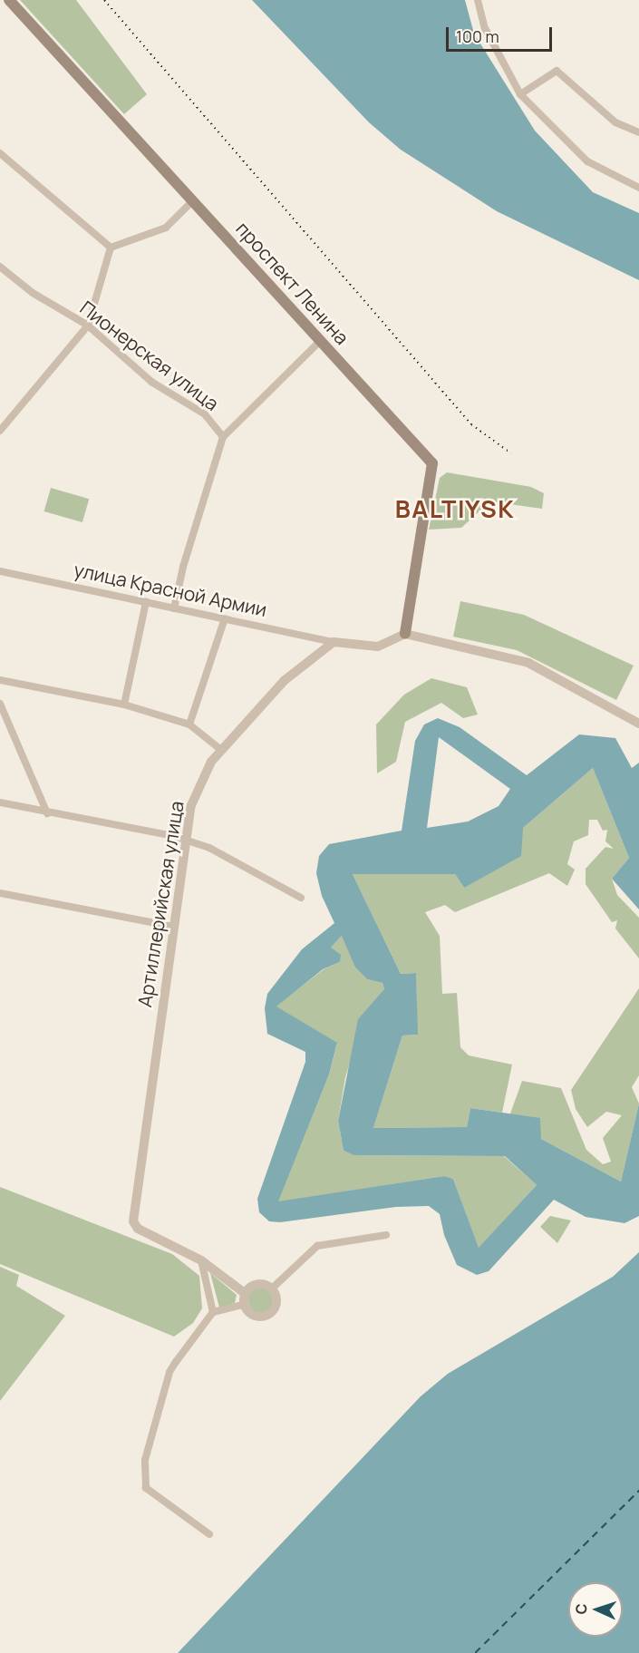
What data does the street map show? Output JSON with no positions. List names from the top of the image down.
{
  "streets": {
    "main road": ["проспект Ленина"],
    "street": ["Пионерская улица", "улица Красной Армии", "Артиллерийская улица"]
  },
  "crossings": [
    ["улица Красной Армии", "Артиллерийская улица"]
  ],
  "districts": ["BALTIYSK"],
  "scale_bar": "100 m",
  "north": "left"
}
